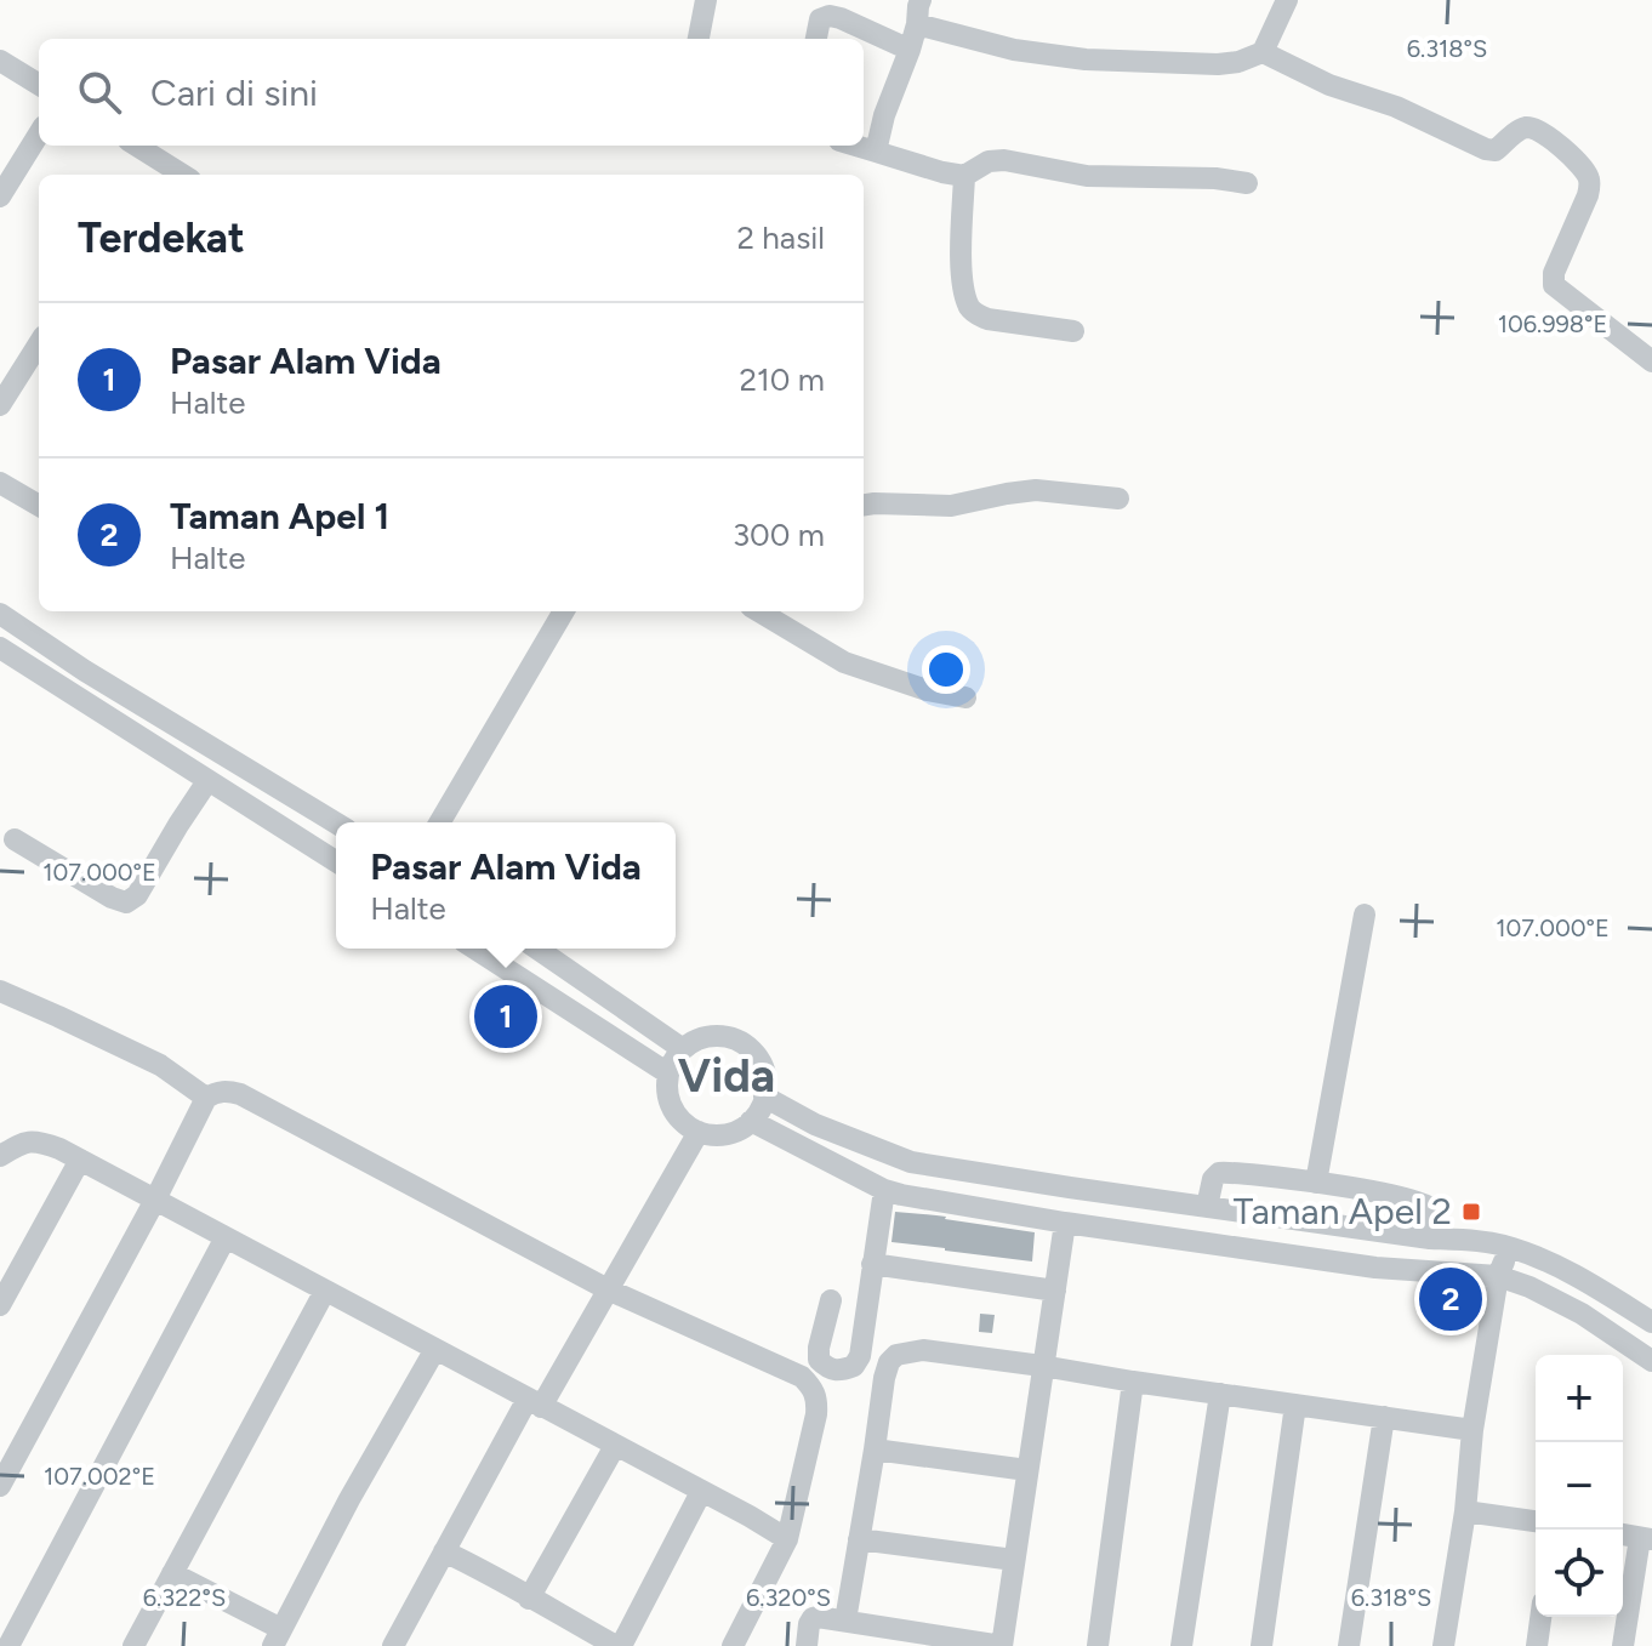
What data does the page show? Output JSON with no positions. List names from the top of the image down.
{
  "districts": ["Vida"],
  "places": {
    "transit": ["Taman Apel 2"]
  },
  "page": {
    "search": "Cari di sini",
    "heading": ["Terdekat", "2 hasil"],
    "list": [
      {
        "mark": "1",
        "name": "Pasar Alam Vida",
        "note": "Halte",
        "value": "210 m"
      },
      {
        "mark": "2",
        "name": "Taman Apel 1",
        "note": "Halte",
        "value": "300 m"
      }
    ],
    "popup": ["Pasar Alam Vida", "Halte"],
    "pins": ["1", "2"],
    "map_buttons": ["+", "−"]
  },
  "coordinates": [
    "6.318°S",
    "106.998°E",
    "107.000°E",
    "107.002°E",
    "6.322°S",
    "6.320°S"
  ]
}
